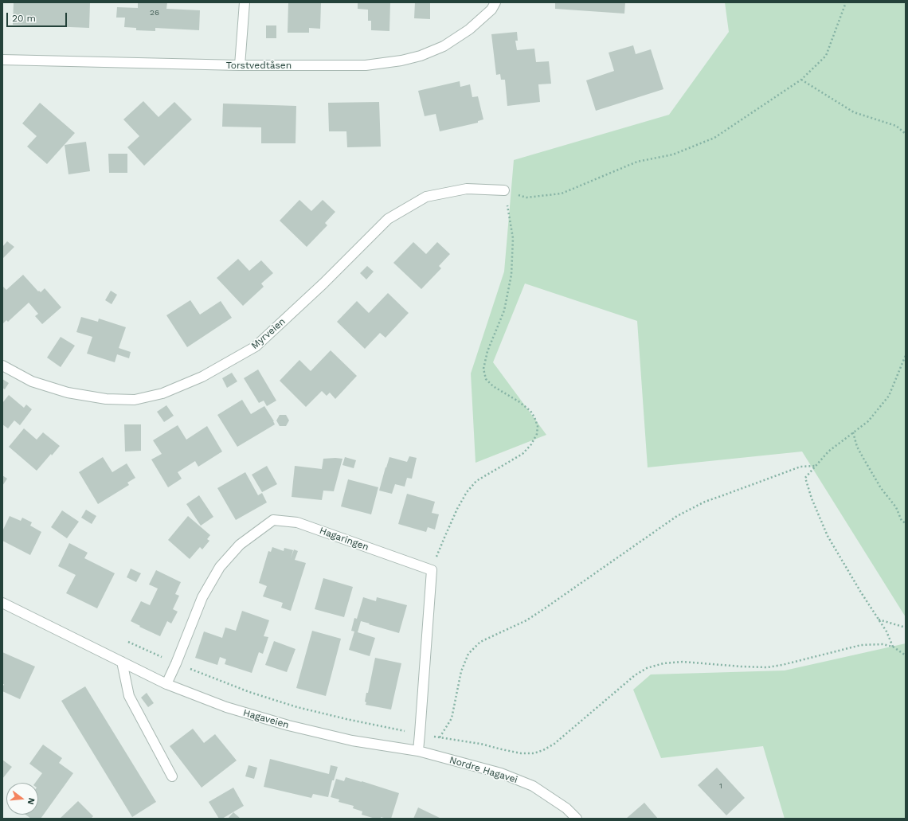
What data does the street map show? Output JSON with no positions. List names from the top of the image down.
{
  "streets": {
    "street": [
      "Torstvedtåsen",
      "Myrveien",
      "Hagaringen",
      "Hagaveien",
      "Nordre Hagavei"
    ]
  },
  "crossings": [
    ["Hagaringen", "Hagaveien"],
    ["Hagaveien", "Nordre Hagavei"]
  ],
  "house_numbers": ["26", "1"],
  "scale_bar": "20 m",
  "north": "right"
}
